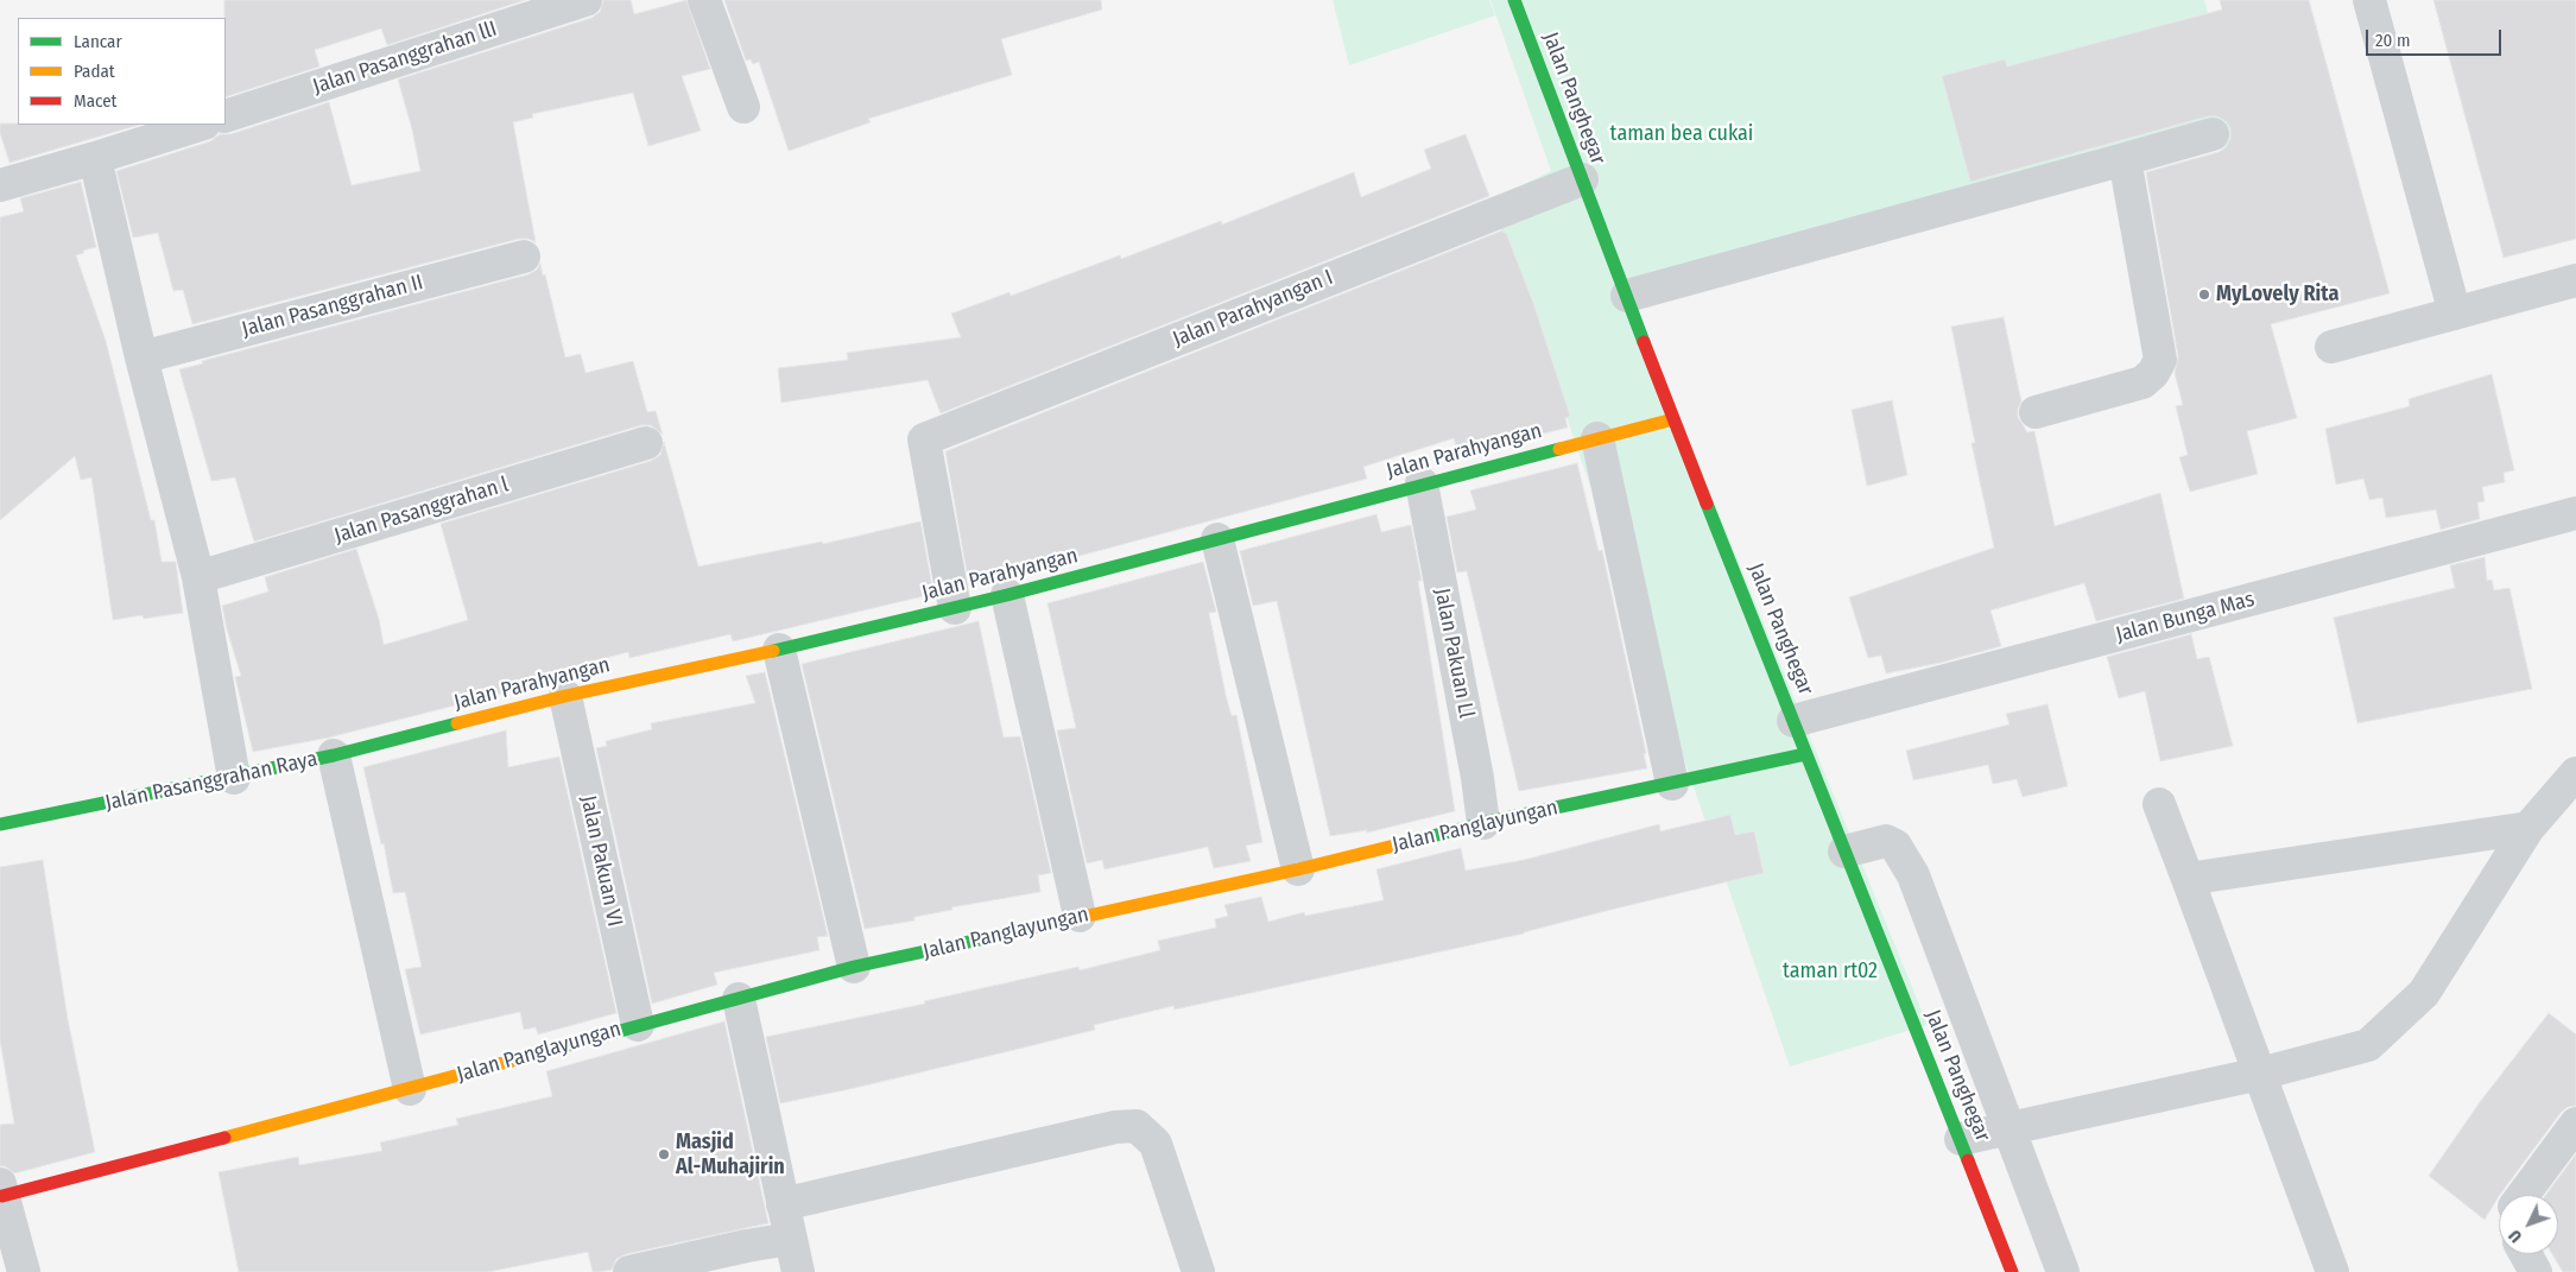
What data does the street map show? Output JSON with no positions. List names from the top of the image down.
{
  "streets": {
    "street": [
      "Jalan Pasanggrahan llI",
      "Jalan Panghegar",
      "Jalan Pasanggrahan II",
      "Jalan Parahyangan I",
      "Jalan Parahyangan",
      "Jalan Pasanggrahan l",
      "Jalan Bunga Mas",
      "Jalan Pakuan Ll",
      "Jalan Pasanggrahan Raya",
      "Jalan Panglayungan",
      "Jalan Pakuan VI"
    ]
  },
  "crossings": [
    ["Jalan Panghegar", "Jalan Parahyangan I"],
    ["Jalan Panghegar", "Jalan Parahyangan"],
    ["Jalan Panghegar", "Jalan Bunga Mas"],
    ["Jalan Panghegar", "Jalan Panglayungan"],
    ["Jalan Parahyangan I", "Jalan Parahyangan"],
    ["Jalan Parahyangan", "Jalan Pakuan Ll"],
    ["Jalan Parahyangan", "Jalan Pasanggrahan Raya"],
    ["Jalan Parahyangan", "Jalan Pakuan VI"],
    ["Jalan Pakuan Ll", "Jalan Panglayungan"],
    ["Jalan Pasanggrahan Raya", "Jalan Panglayungan"],
    ["Jalan Panglayungan", "Jalan Pakuan VI"]
  ],
  "parks": ["taman bea cukai", "taman rt02"],
  "places": ["MyLovely Rita", "Masjid Al-Muhajirin"],
  "legend": ["Lancar", "Padat", "Macet"],
  "scale_bar": "20 m",
  "north": "bottom left"
}
